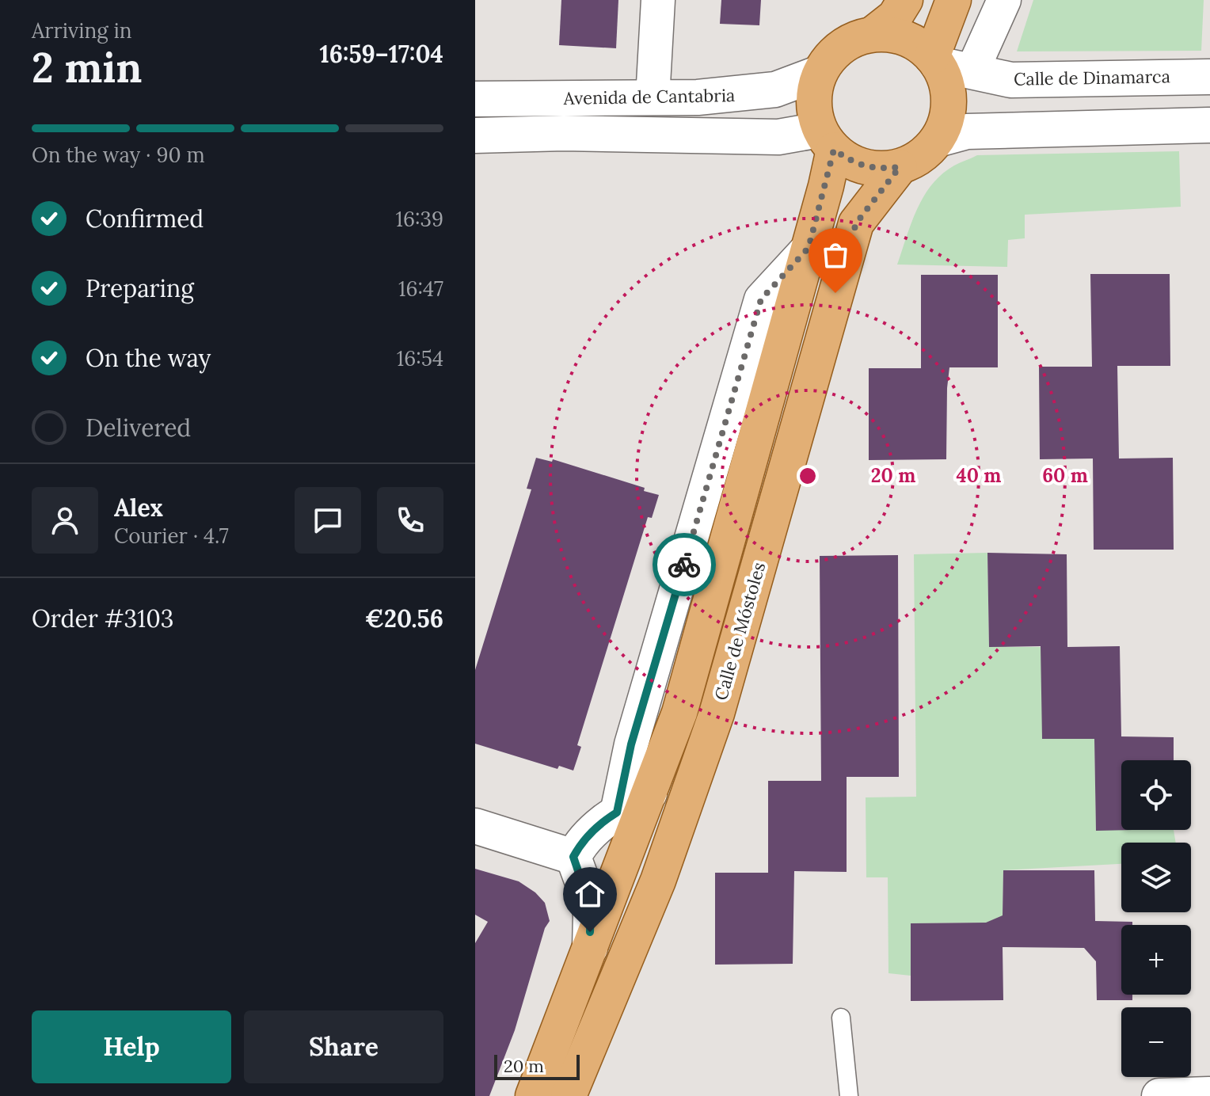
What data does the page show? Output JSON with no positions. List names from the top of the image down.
{
  "streets": {
    "main road": ["Calle de Móstoles"],
    "street": ["Calle de Dinamarca", "Avenida de Cantabria"]
  },
  "crossings": [
    ["Calle de Dinamarca", "Avenida de Cantabria"],
    ["Calle de Dinamarca", "Calle de Móstoles"],
    ["Avenida de Cantabria", "Calle de Móstoles"]
  ],
  "scale_bar": "20 m",
  "page": {
    "heading": ["2 min", "Arriving in", "16:59–17:04"],
    "panel": [
      "Alex",
      "Courier · 4.7",
      "Order #3103",
      "€20.56"
    ],
    "bar": "On the way · 90 m",
    "list": [
      ["Confirmed", "16:39"],
      ["Preparing", "16:47"],
      ["On the way", "16:54"],
      "Delivered"
    ],
    "map_buttons": ["+", "−"],
    "buttons": ["Help", "Share"],
    "scale": "20 m"
  },
  "rings": ["20 m", "40 m", "60 m"]
}
